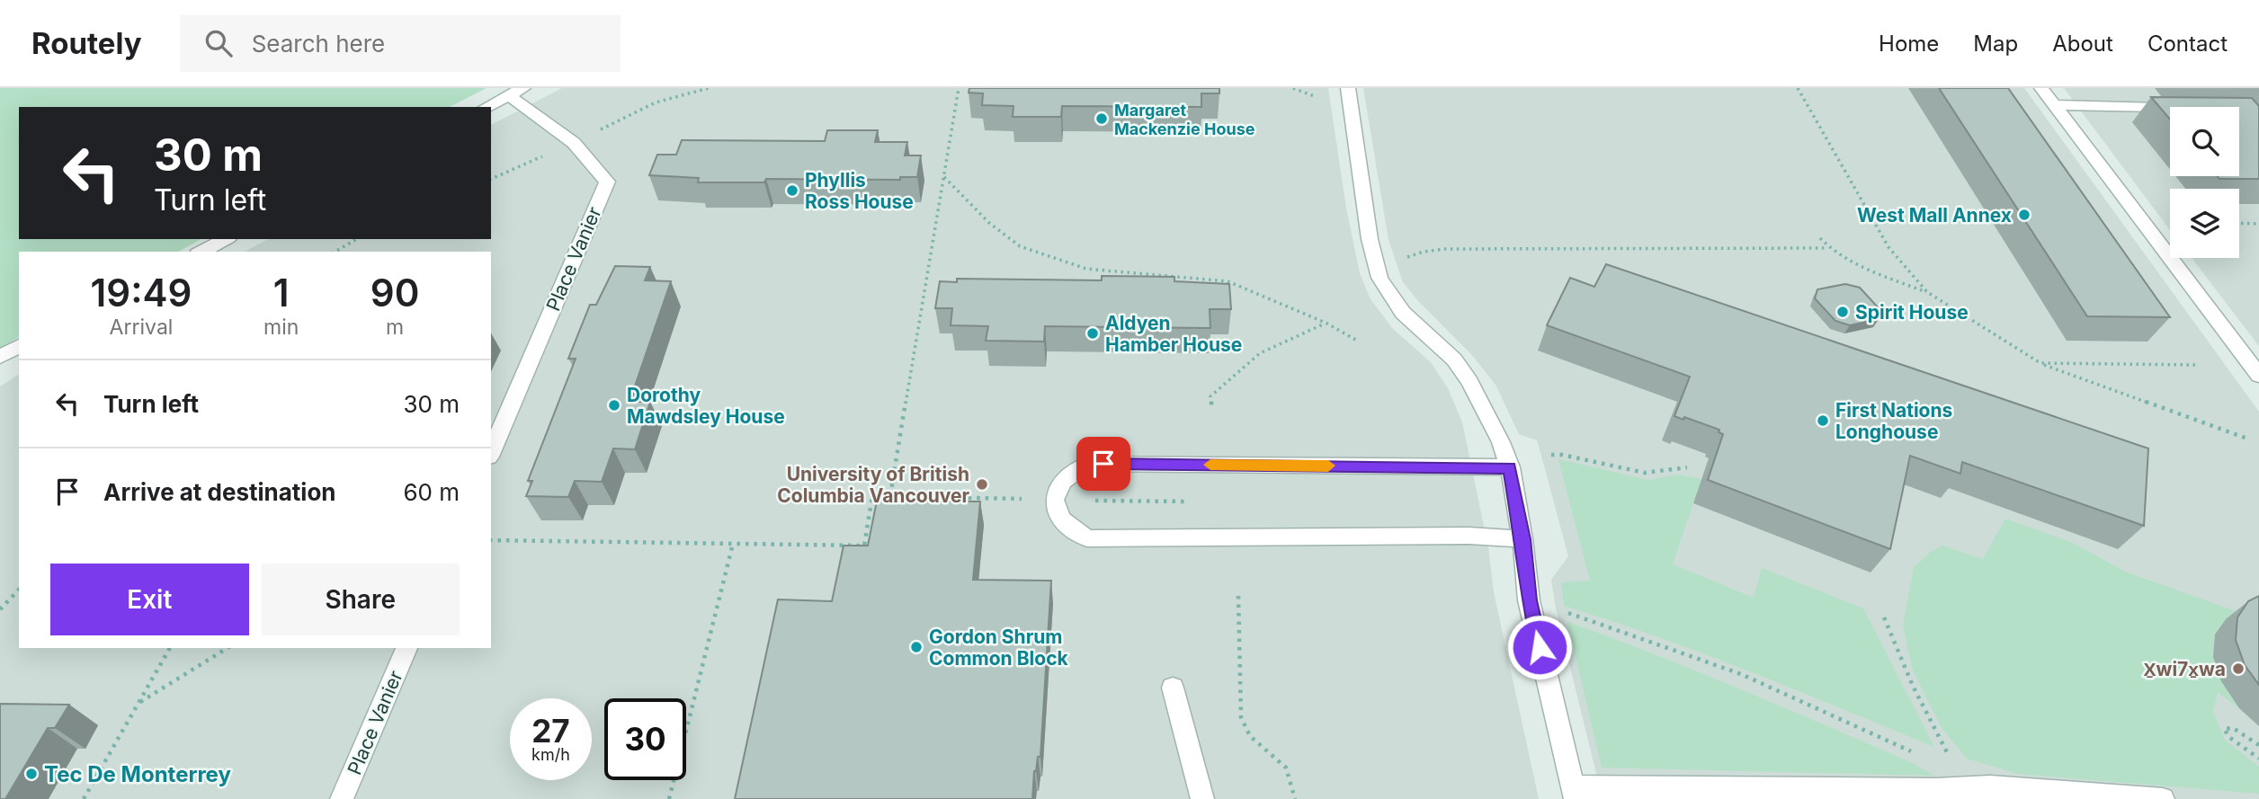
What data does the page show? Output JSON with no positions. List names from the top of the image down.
{
  "streets": {
    "street": ["Place Vanier"]
  },
  "places": [
    "Margaret Mackenzie House",
    "Phyllis Ross House",
    "West Mall Annex",
    "Spirit House",
    "Aldyen Hamber House",
    "Dorothy Mawdsley House",
    "First Nations Longhouse",
    "University of British Columbia Vancouver",
    "Gordon Shrum Common Block",
    "X̱wi7x̱wa",
    "Tec De Monterrey"
  ],
  "page": {
    "header": "Routely",
    "search": "Search here",
    "nav": [
      "Home",
      "Map",
      "About",
      "Contact"
    ],
    "turn": ["30 m", "Turn left"],
    "eta": [
      "19:49",
      "Arrival",
      "1",
      "min",
      "90",
      "m"
    ],
    "list": [
      {
        "name": "Turn left",
        "value": "30 m"
      },
      {
        "name": "Arrive at destination",
        "value": "60 m"
      }
    ],
    "buttons": ["Exit", "Share"],
    "speed": "27 km/h",
    "limit": "30"
  }
}
